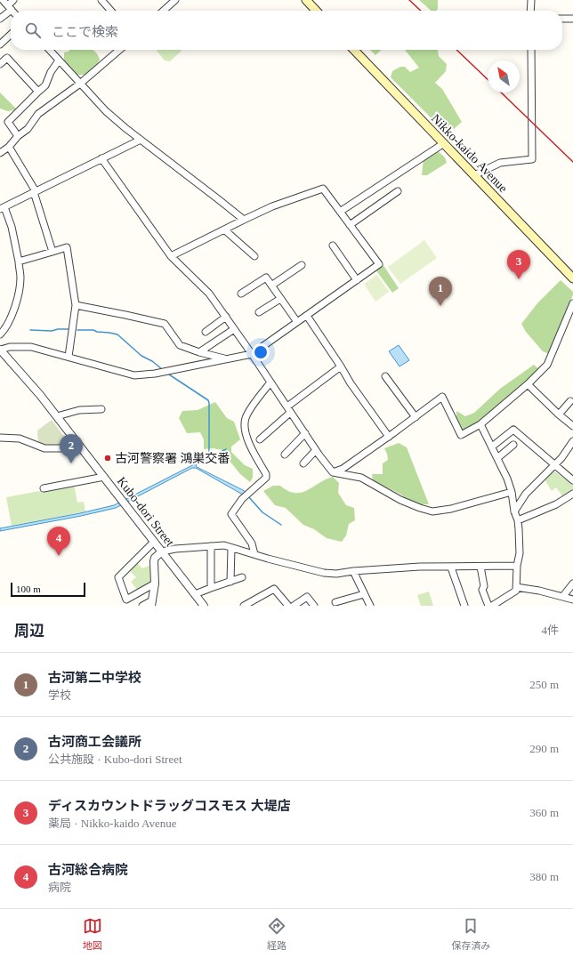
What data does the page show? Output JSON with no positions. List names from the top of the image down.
{
  "streets": {
    "main road": ["Nikko-kaido Avenue"],
    "street": ["Kubo-dori Street"]
  },
  "places": ["古河警察署 鴻巣交番"],
  "scale_bar": "100 m",
  "north": "top left",
  "page": {
    "search": "ここで検索",
    "pins": [
      "3",
      "1",
      "2",
      "4"
    ],
    "scale": "100 m",
    "heading": ["周辺", "4件"],
    "list": [
      {
        "mark": "1",
        "name": "古河第二中学校",
        "note": "学校",
        "value": "250 m"
      },
      {
        "mark": "2",
        "name": "古河商工会議所",
        "note": "公共施設 · Kubo-dori Street",
        "value": "290 m"
      },
      {
        "mark": "3",
        "name": "ディスカウントドラッグコスモス 大堤店",
        "note": "薬局 · Nikko-kaido Avenue",
        "value": "360 m"
      },
      {
        "mark": "4",
        "name": "古河総合病院",
        "note": "病院",
        "value": "380 m"
      }
    ],
    "nav": ["地図", "経路", "保存済み"]
  }
}
